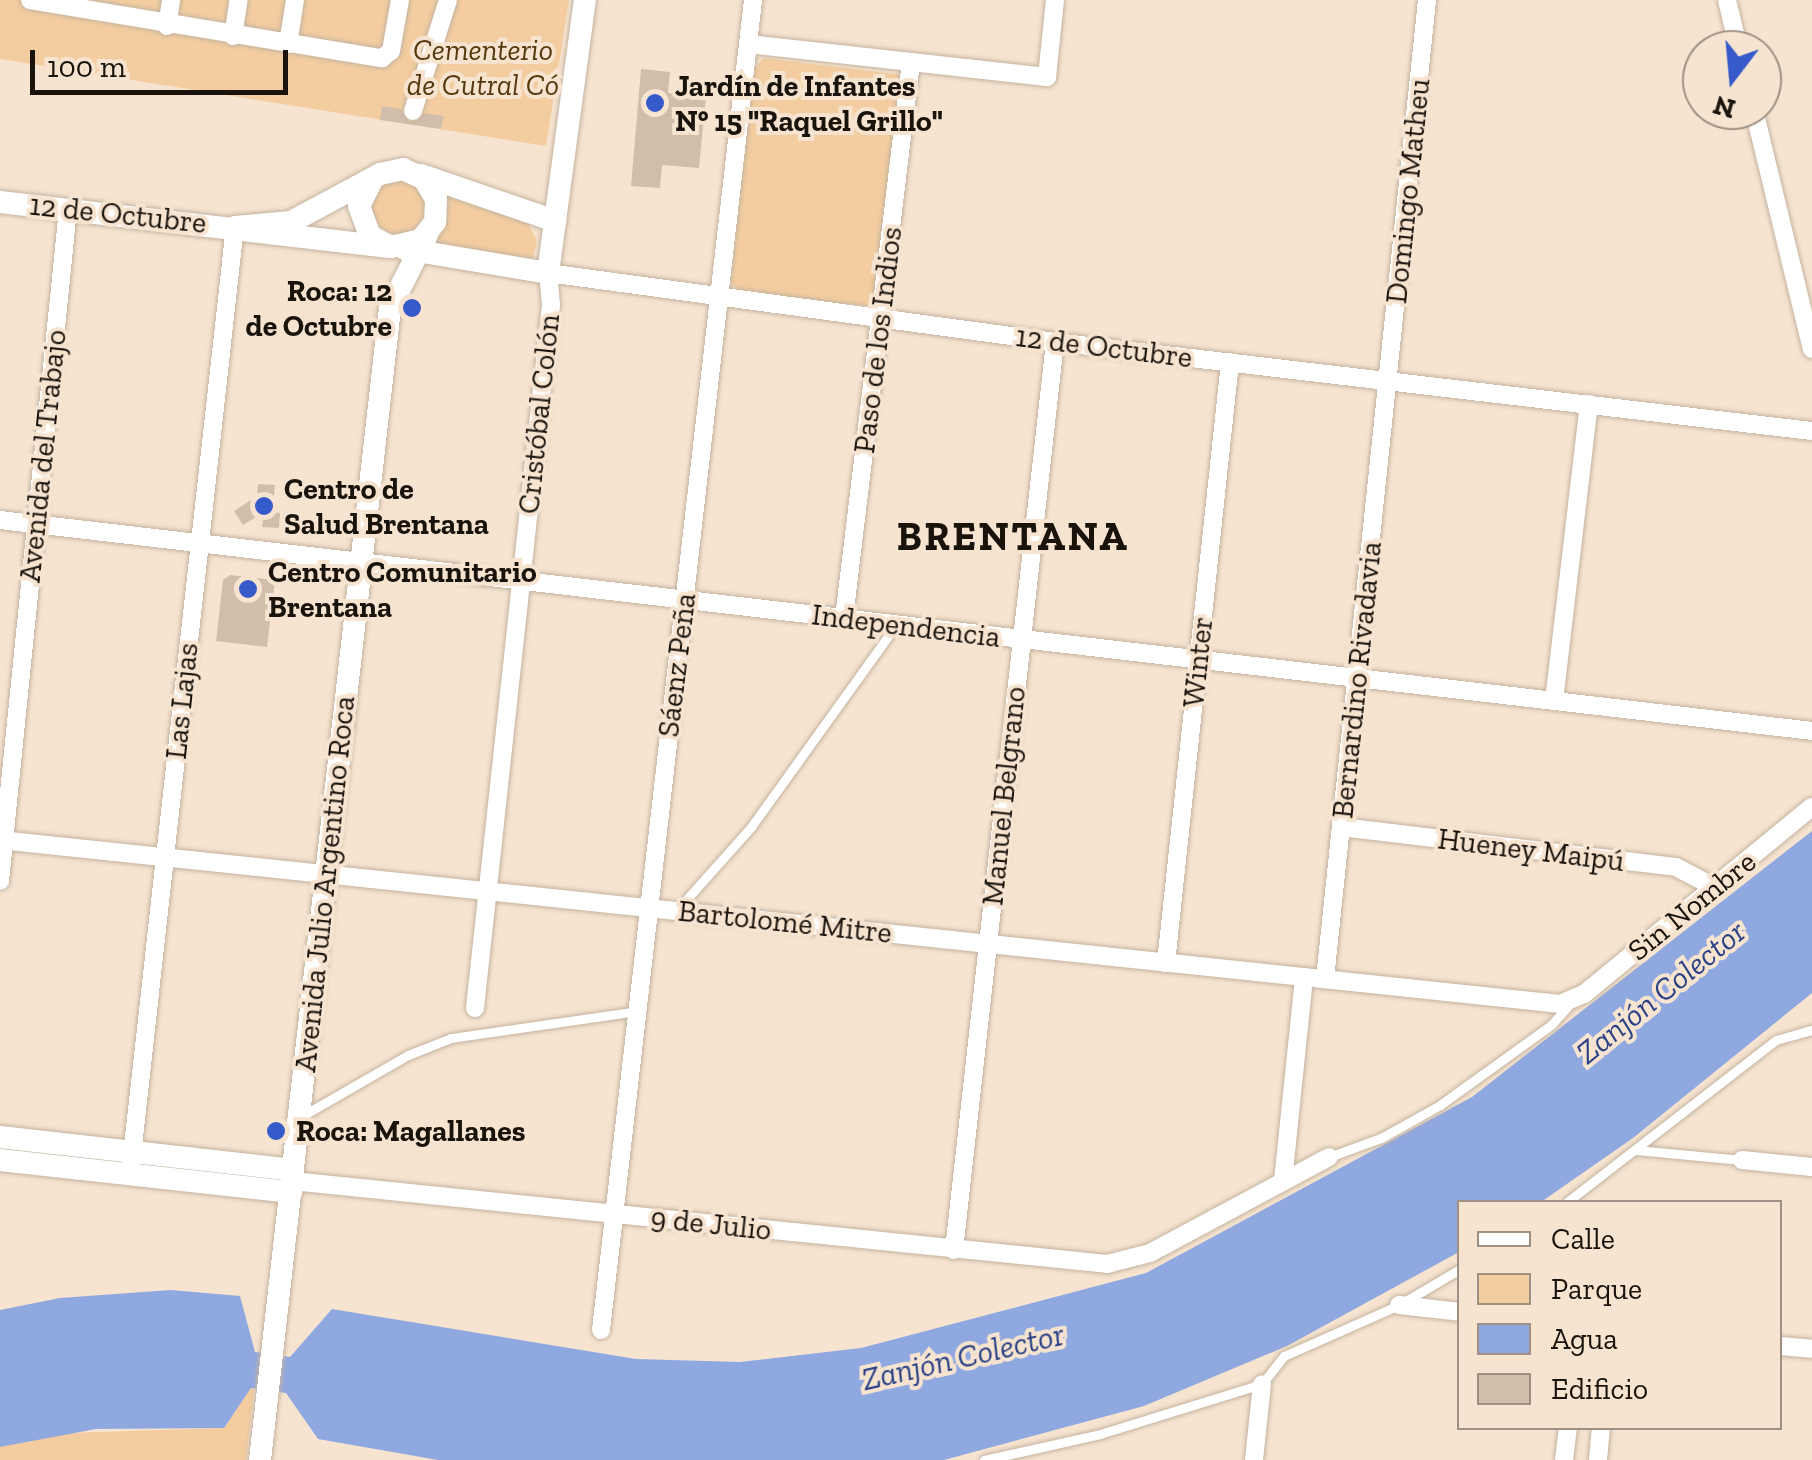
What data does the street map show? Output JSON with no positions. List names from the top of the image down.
{
  "streets": {
    "main road": [
      "12 de Octubre",
      "Cristóbal Colón",
      "Avenida Julio Argentino Roca",
      "9 de Julio"
    ],
    "street": [
      "Domingo Matheu",
      "Paso de los Indios",
      "Avenida del Trabajo",
      "Independencia",
      "Winter",
      "Sáenz Peña",
      "Bernardino Rivadavia",
      "Las Lajas",
      "Manuel Belgrano",
      "Hueney Maipú",
      "Sin Nombre",
      "Bartolomé Mitre"
    ]
  },
  "crossings": [
    ["Domingo Matheu", "12 de Octubre"],
    ["Domingo Matheu", "Bernardino Rivadavia"],
    ["12 de Octubre", "Paso de los Indios"],
    ["12 de Octubre", "Cristóbal Colón"],
    ["12 de Octubre", "Avenida del Trabajo"],
    ["12 de Octubre", "Winter"],
    ["12 de Octubre", "Sáenz Peña"],
    ["12 de Octubre", "Bernardino Rivadavia"],
    ["12 de Octubre", "Las Lajas"],
    ["12 de Octubre", "Manuel Belgrano"],
    ["12 de Octubre", "Avenida Julio Argentino Roca"],
    ["Paso de los Indios", "Independencia"],
    ["Cristóbal Colón", "Independencia"],
    ["Cristóbal Colón", "Bartolomé Mitre"],
    ["Avenida del Trabajo", "Independencia"],
    ["Avenida del Trabajo", "Bartolomé Mitre"],
    ["Independencia", "Winter"],
    ["Independencia", "Sáenz Peña"],
    ["Independencia", "Bernardino Rivadavia"],
    ["Independencia", "Las Lajas"],
    ["Independencia", "Manuel Belgrano"],
    ["Independencia", "Avenida Julio Argentino Roca"],
    ["Winter", "Bartolomé Mitre"],
    ["Sáenz Peña", "Bartolomé Mitre"],
    ["Sáenz Peña", "9 de Julio"],
    ["Bernardino Rivadavia", "Hueney Maipú"],
    ["Bernardino Rivadavia", "Bartolomé Mitre"],
    ["Las Lajas", "Bartolomé Mitre"],
    ["Las Lajas", "9 de Julio"],
    ["Manuel Belgrano", "Bartolomé Mitre"],
    ["Manuel Belgrano", "9 de Julio"],
    ["Hueney Maipú", "Sin Nombre"],
    ["Avenida Julio Argentino Roca", "Bartolomé Mitre"],
    ["Avenida Julio Argentino Roca", "9 de Julio"],
    ["Sin Nombre", "Bartolomé Mitre"]
  ],
  "districts": ["BRENTANA"],
  "water": ["Zanjón Colector"],
  "parks": ["Cementerio de Cutral Có"],
  "places": [
    "Jardín de Infantes N° 15 \"Raquel Grillo\"",
    "Roca: 12 de Octubre",
    "Centro de Salud Brentana",
    "Centro Comunitario Brentana",
    "Roca: Magallanes"
  ],
  "legend": [
    "Calle",
    "Parque",
    "Agua",
    "Edificio"
  ],
  "scale_bar": "100 m",
  "north": "bottom"
}
